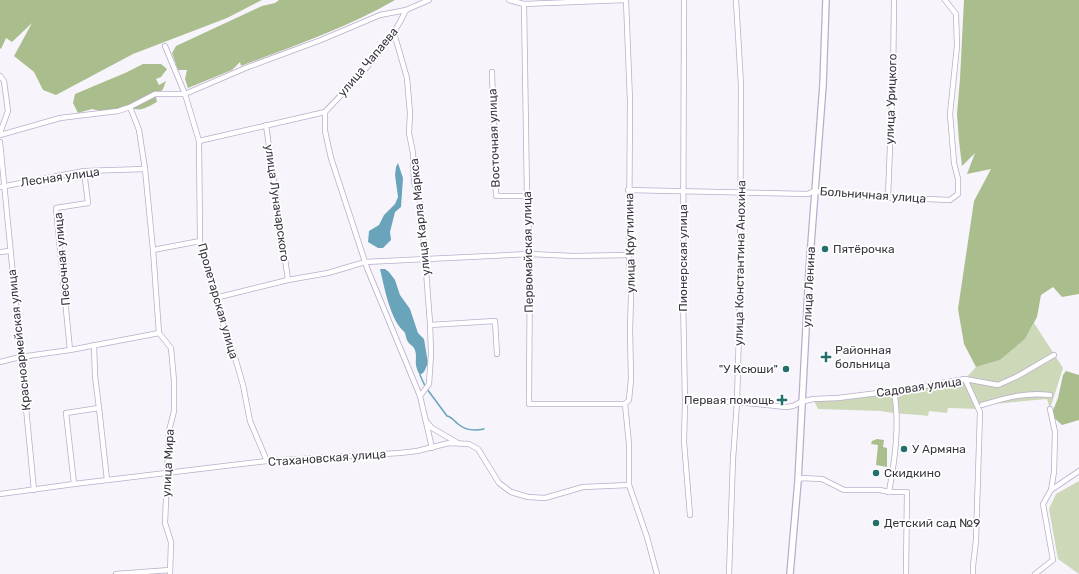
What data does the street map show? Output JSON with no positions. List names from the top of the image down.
{
  "streets": {
    "main road": ["улица Ленина"],
    "street": [
      "улица Чапаева",
      "улица Урицкого",
      "Восточная улица",
      "Лесная улица",
      "Больничная улица",
      "улица Луначарского",
      "улица Карла Маркса",
      "улица Крутилина",
      "Первомайская улица",
      "Пионерская улица",
      "Песочная улица",
      "улица Константина Анохина",
      "Пролетарская улица",
      "Красноармейская улица",
      "Садовая улица",
      "Стахановская улица",
      "улица Мира"
    ]
  },
  "crossings": [
    ["улица Чапаева", "улица Карла Маркса"],
    ["улица Урицкого", "Больничная улица"],
    ["Восточная улица", "Первомайская улица"],
    ["Лесная улица", "Песочная улица"],
    ["Лесная улица", "Красноармейская улица"],
    ["Больничная улица", "улица Крутилина"],
    ["Больничная улица", "Пионерская улица"],
    ["Больничная улица", "улица Константина Анохина"],
    ["Больничная улица", "улица Ленина"],
    ["улица Крутилина", "Первомайская улица"],
    ["улица Крутилина", "Стахановская улица"],
    ["Пионерская улица", "Садовая улица"],
    ["улица Константина Анохина", "Садовая улица"],
    ["улица Ленина", "Садовая улица"],
    ["Пролетарская улица", "Стахановская улица"],
    ["Красноармейская улица", "Стахановская улица"],
    ["Стахановская улица", "улица Мира"]
  ],
  "places": {
    "other": [
      "Пятёрочка",
      "\"У Ксюши\"",
      "У Армяна",
      "Скидкино",
      "Детский сад №9"
    ],
    "health": ["Районная больница", "Первая помощь"]
  }
}
